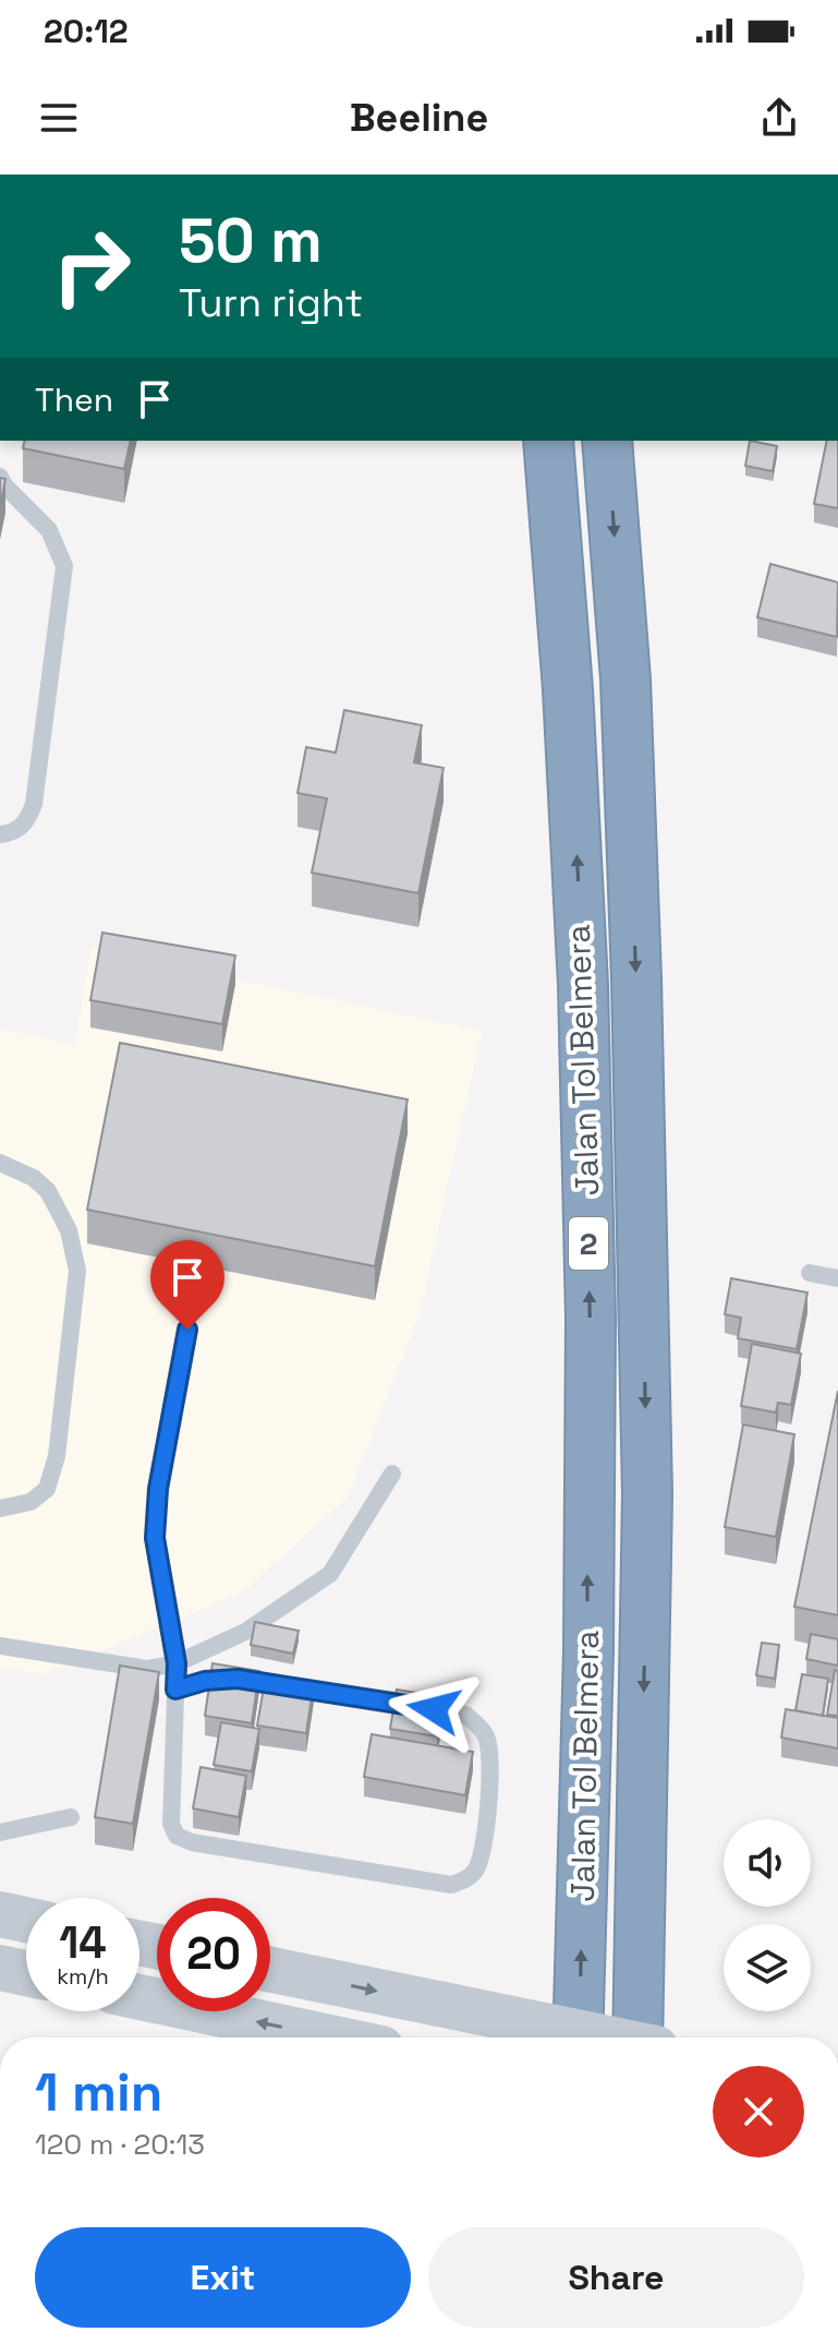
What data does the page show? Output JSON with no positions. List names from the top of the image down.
{
  "streets": {
    "highway": ["Jalan Tol Belmera", "2"]
  },
  "page": {
    "status": "20:12",
    "header": "Beeline",
    "turn": ["50 m", "Turn right"],
    "then": "Then",
    "speed": "14 km/h",
    "limit": "20",
    "heading": ["1 min", "120 m · 20:13"],
    "buttons": ["Exit", "Share"]
  }
}
